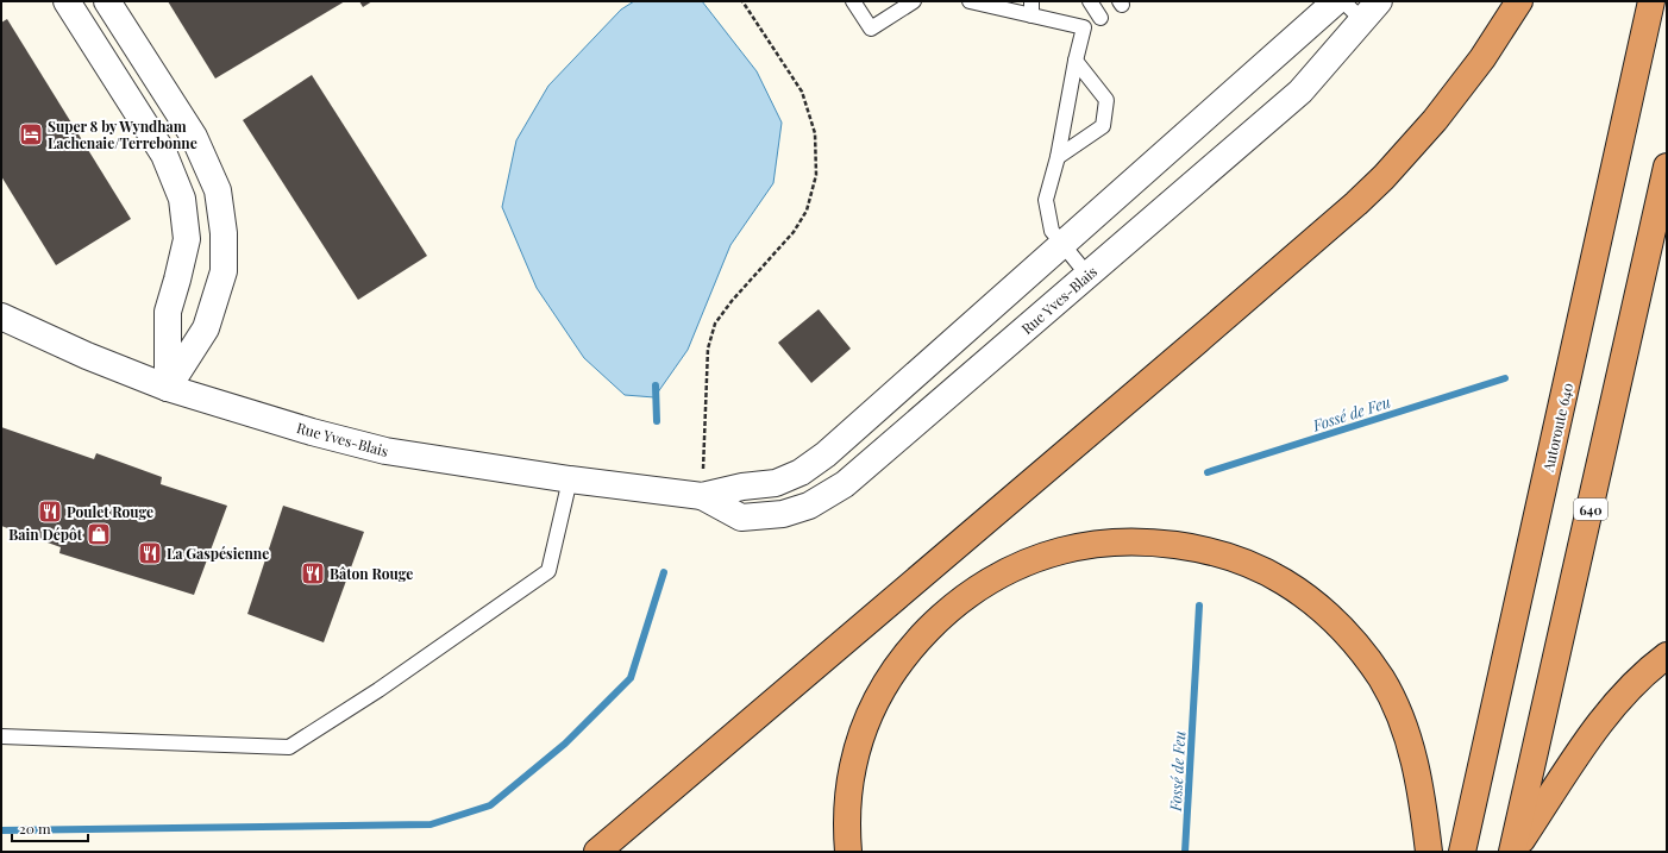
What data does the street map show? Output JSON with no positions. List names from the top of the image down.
{
  "streets": {
    "highway": ["Autoroute 640", "640"],
    "street": ["Rue Yves-Blais"]
  },
  "water": ["Fossé de Feu"],
  "places": {
    "hotel": ["Super 8 by Wyndham Lachenaie/Terrebonne"],
    "restaurant": ["Poulet Rouge", "La Gaspésienne", "Bâton Rouge"],
    "shop": ["Bain Dépôt"]
  },
  "scale_bar": "20 m"
}
